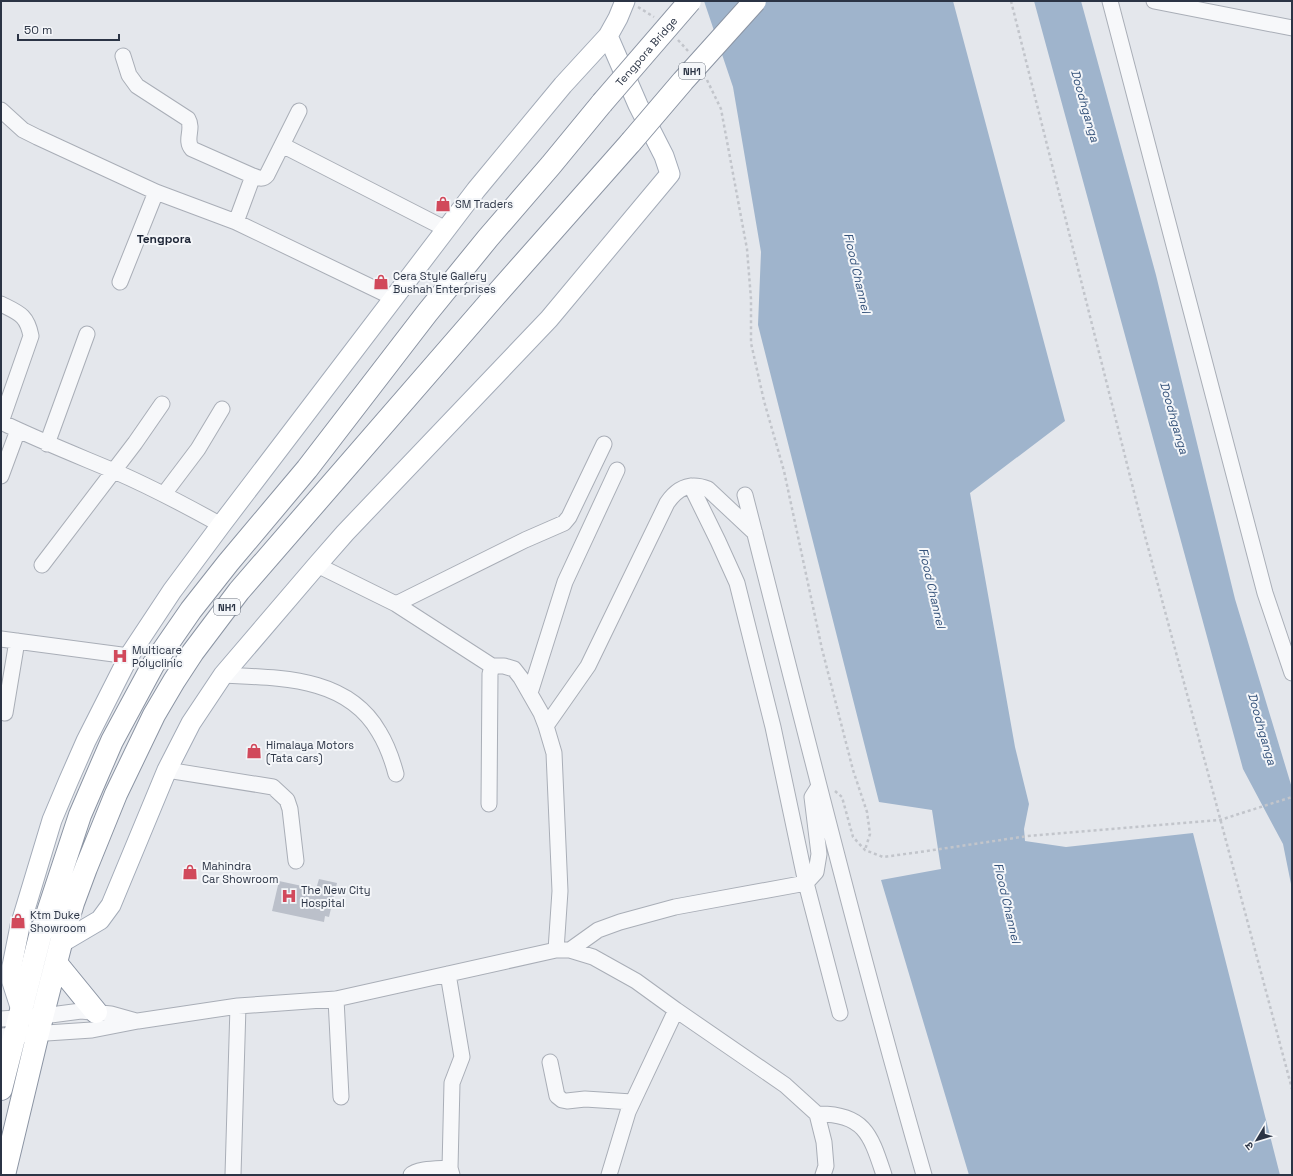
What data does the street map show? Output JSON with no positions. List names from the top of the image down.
{
  "streets": {
    "highway": ["Tengpora Bridge", "NH1"]
  },
  "crossings": [
    ["Tengpora Bridge", "NH1"]
  ],
  "districts": ["Tengpora"],
  "water": ["Doodhganga", "Flood Channel"],
  "places": {
    "shop": [
      "SM Traders",
      "Cera Style Gallery Bushah Enterprises",
      "Himalaya Motors (Tata cars)",
      "Mahindra Car Showroom",
      "Ktm Duke Showroom"
    ],
    "hospital": ["Multicare Polyclinic", "The New City Hospital"]
  },
  "scale_bar": "50 m",
  "north": "bottom left"
}
